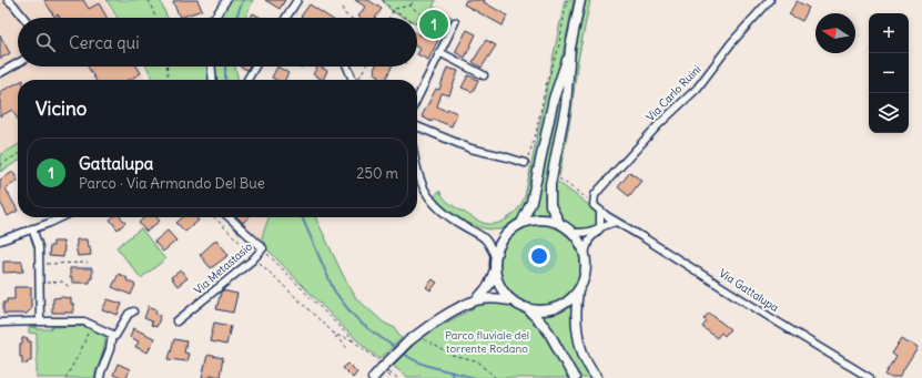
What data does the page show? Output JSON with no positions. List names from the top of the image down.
{
  "streets": {
    "street": ["Via Carlo Ruini", "Via Metastasio", "Via Gattalupa"]
  },
  "crossings": [
    ["Via Carlo Ruini", "Via Gattalupa"]
  ],
  "parks": ["Parco fluviale del torrente Rodano"],
  "north": "left",
  "page": {
    "pins": "1",
    "map_buttons": ["+", "−"],
    "search": "Cerca qui",
    "heading": "Vicino",
    "list": [
      {
        "mark": "1",
        "name": "Gattalupa",
        "note": "Parco · Via Armando Del Bue",
        "value": "250 m"
      }
    ]
  }
}
